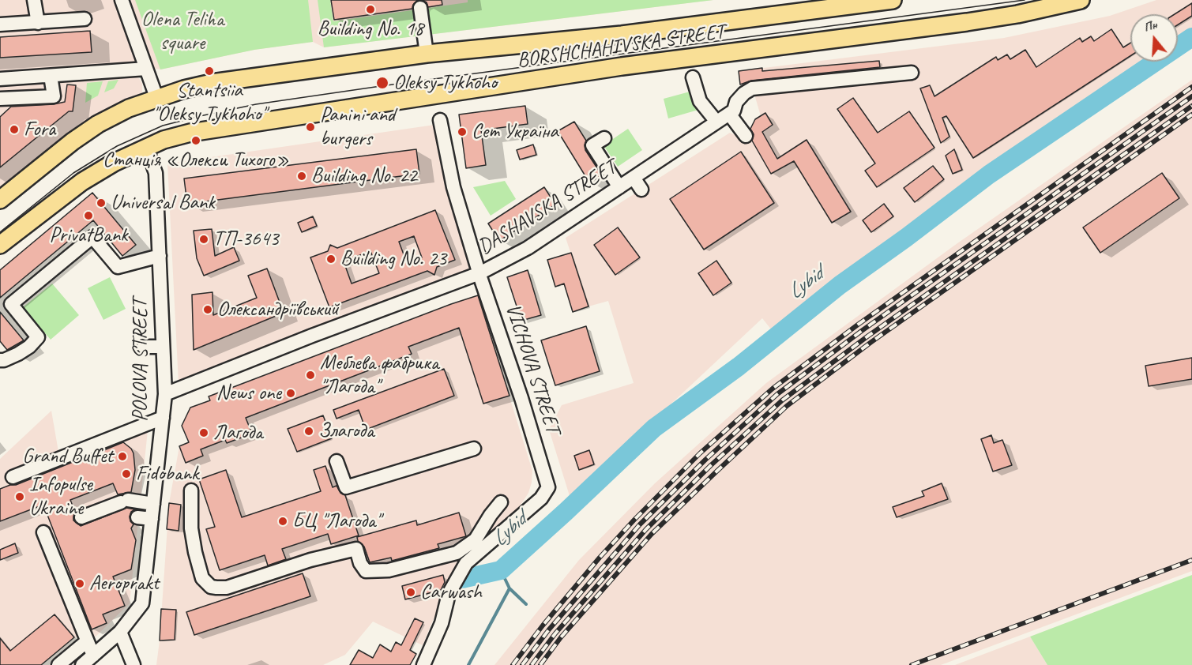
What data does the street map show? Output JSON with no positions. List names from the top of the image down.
{
  "streets": {
    "main road": ["BORSHCHAHIVSKA STREET"],
    "street": ["DASHAVSKA STREET", "POLOVA STREET", "VICHOVA STREET"]
  },
  "crossings": [
    ["BORSHCHAHIVSKA STREET", "POLOVA STREET"],
    ["DASHAVSKA STREET", "POLOVA STREET"],
    ["DASHAVSKA STREET", "VICHOVA STREET"]
  ],
  "water": ["Lybid"],
  "parks": ["Olena Teliha square"],
  "places": [
    "Building No. 18",
    "Stantsiia \"Oleksy Tykhoho\"",
    "Oleksy Tykhoho",
    "Panini and burgers",
    "Fora",
    "Сет Україна",
    "Станція «Олекси Тихого»",
    "Building No. 22",
    "Universal Bank",
    "PrivatBank",
    "ТП-3643",
    "Building No. 23",
    "Олександріївський",
    "Меблева фабрика \"Лагода\"",
    "News one",
    "Злагода",
    "Лагода",
    "Grand Buffet",
    "Fidobank",
    "Infopulse Ukraine",
    "БЦ \"Лагода\"",
    "Aeroprakt",
    "Carwash"
  ],
  "north": "top"
}
